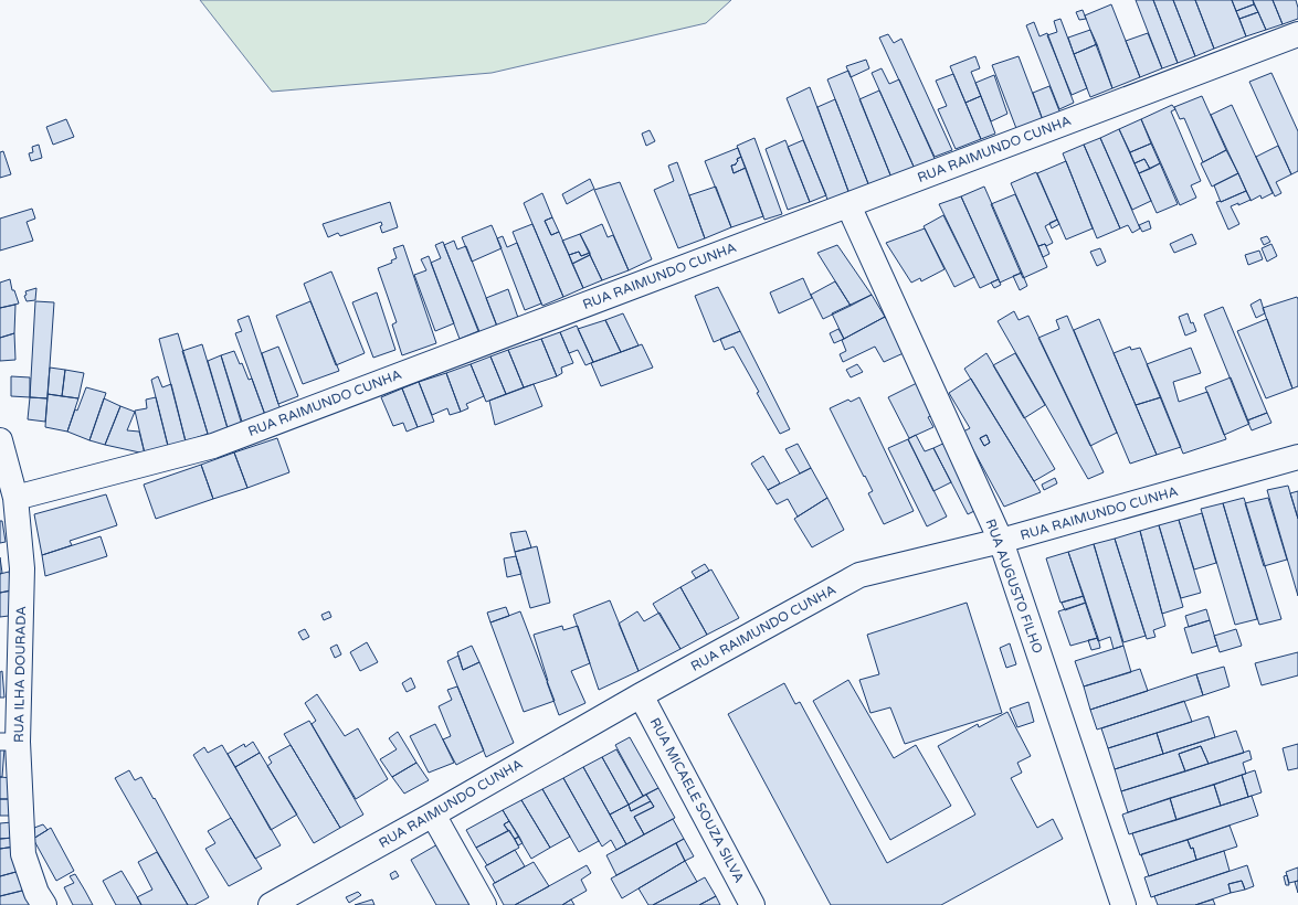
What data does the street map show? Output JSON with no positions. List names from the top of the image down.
{
  "streets": {
    "street": [
      "RUA RAIMUNDO CUNHA",
      "RUA AUGUSTO FILHO",
      "RUA ILHA DOURADA",
      "RUA MICAELE SOUZA SILVA"
    ]
  },
  "crossings": [
    ["RUA RAIMUNDO CUNHA", "RUA AUGUSTO FILHO"],
    ["RUA RAIMUNDO CUNHA", "RUA ILHA DOURADA"],
    ["RUA RAIMUNDO CUNHA", "RUA MICAELE SOUZA SILVA"]
  ]
}
